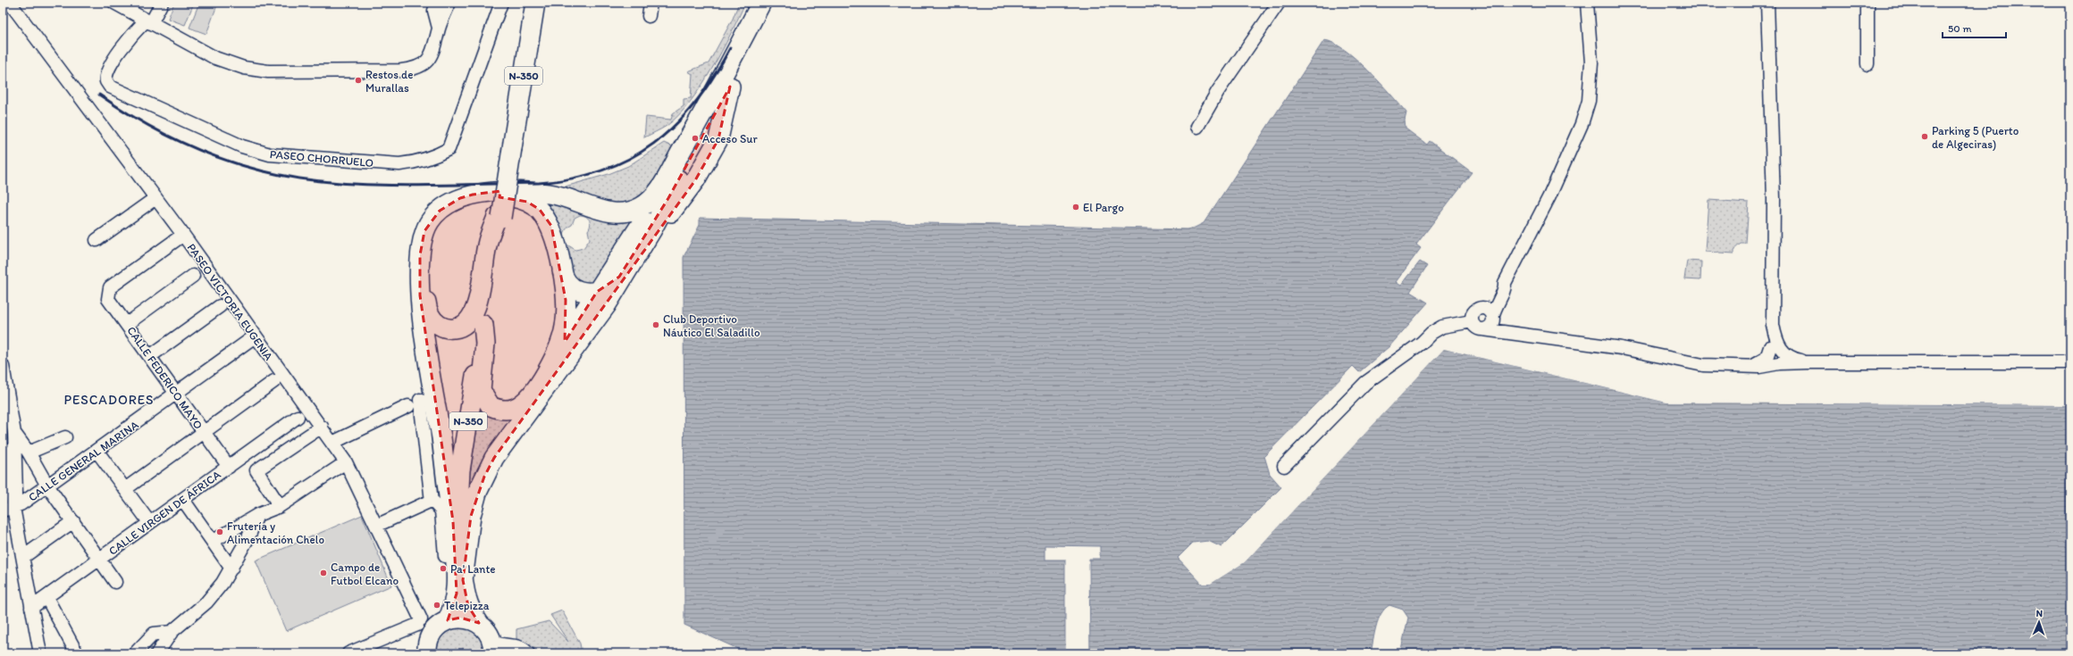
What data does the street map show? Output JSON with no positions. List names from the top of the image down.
{
  "streets": {
    "highway": ["N-350"],
    "street": [
      "PASEO CHORRUELO",
      "PASEO VICTORIA EUGENIA",
      "CALLE FEDERICO MAYO",
      "CALLE GENERAL MARINA",
      "CALLE VIRGEN DE ÁFRICA"
    ]
  },
  "crossings": [
    ["N-350", "PASEO VICTORIA EUGENIA"],
    ["PASEO VICTORIA EUGENIA", "CALLE FEDERICO MAYO"],
    ["PASEO VICTORIA EUGENIA", "CALLE GENERAL MARINA"],
    ["CALLE FEDERICO MAYO", "CALLE GENERAL MARINA"],
    ["CALLE FEDERICO MAYO", "CALLE VIRGEN DE ÁFRICA"]
  ],
  "districts": ["PESCADORES"],
  "places": [
    "Restos de Murallas",
    "Parking 5 (Puerto de Algeciras)",
    "Acceso Sur",
    "El Pargo",
    "Club Deportivo Náutico El Saladillo",
    "Frutería y Alimentación Chelo",
    "Pa' Lante",
    "Campo de Futbol Elcano",
    "Telepizza"
  ],
  "scale_bar": "50 m",
  "north": "top"
}
